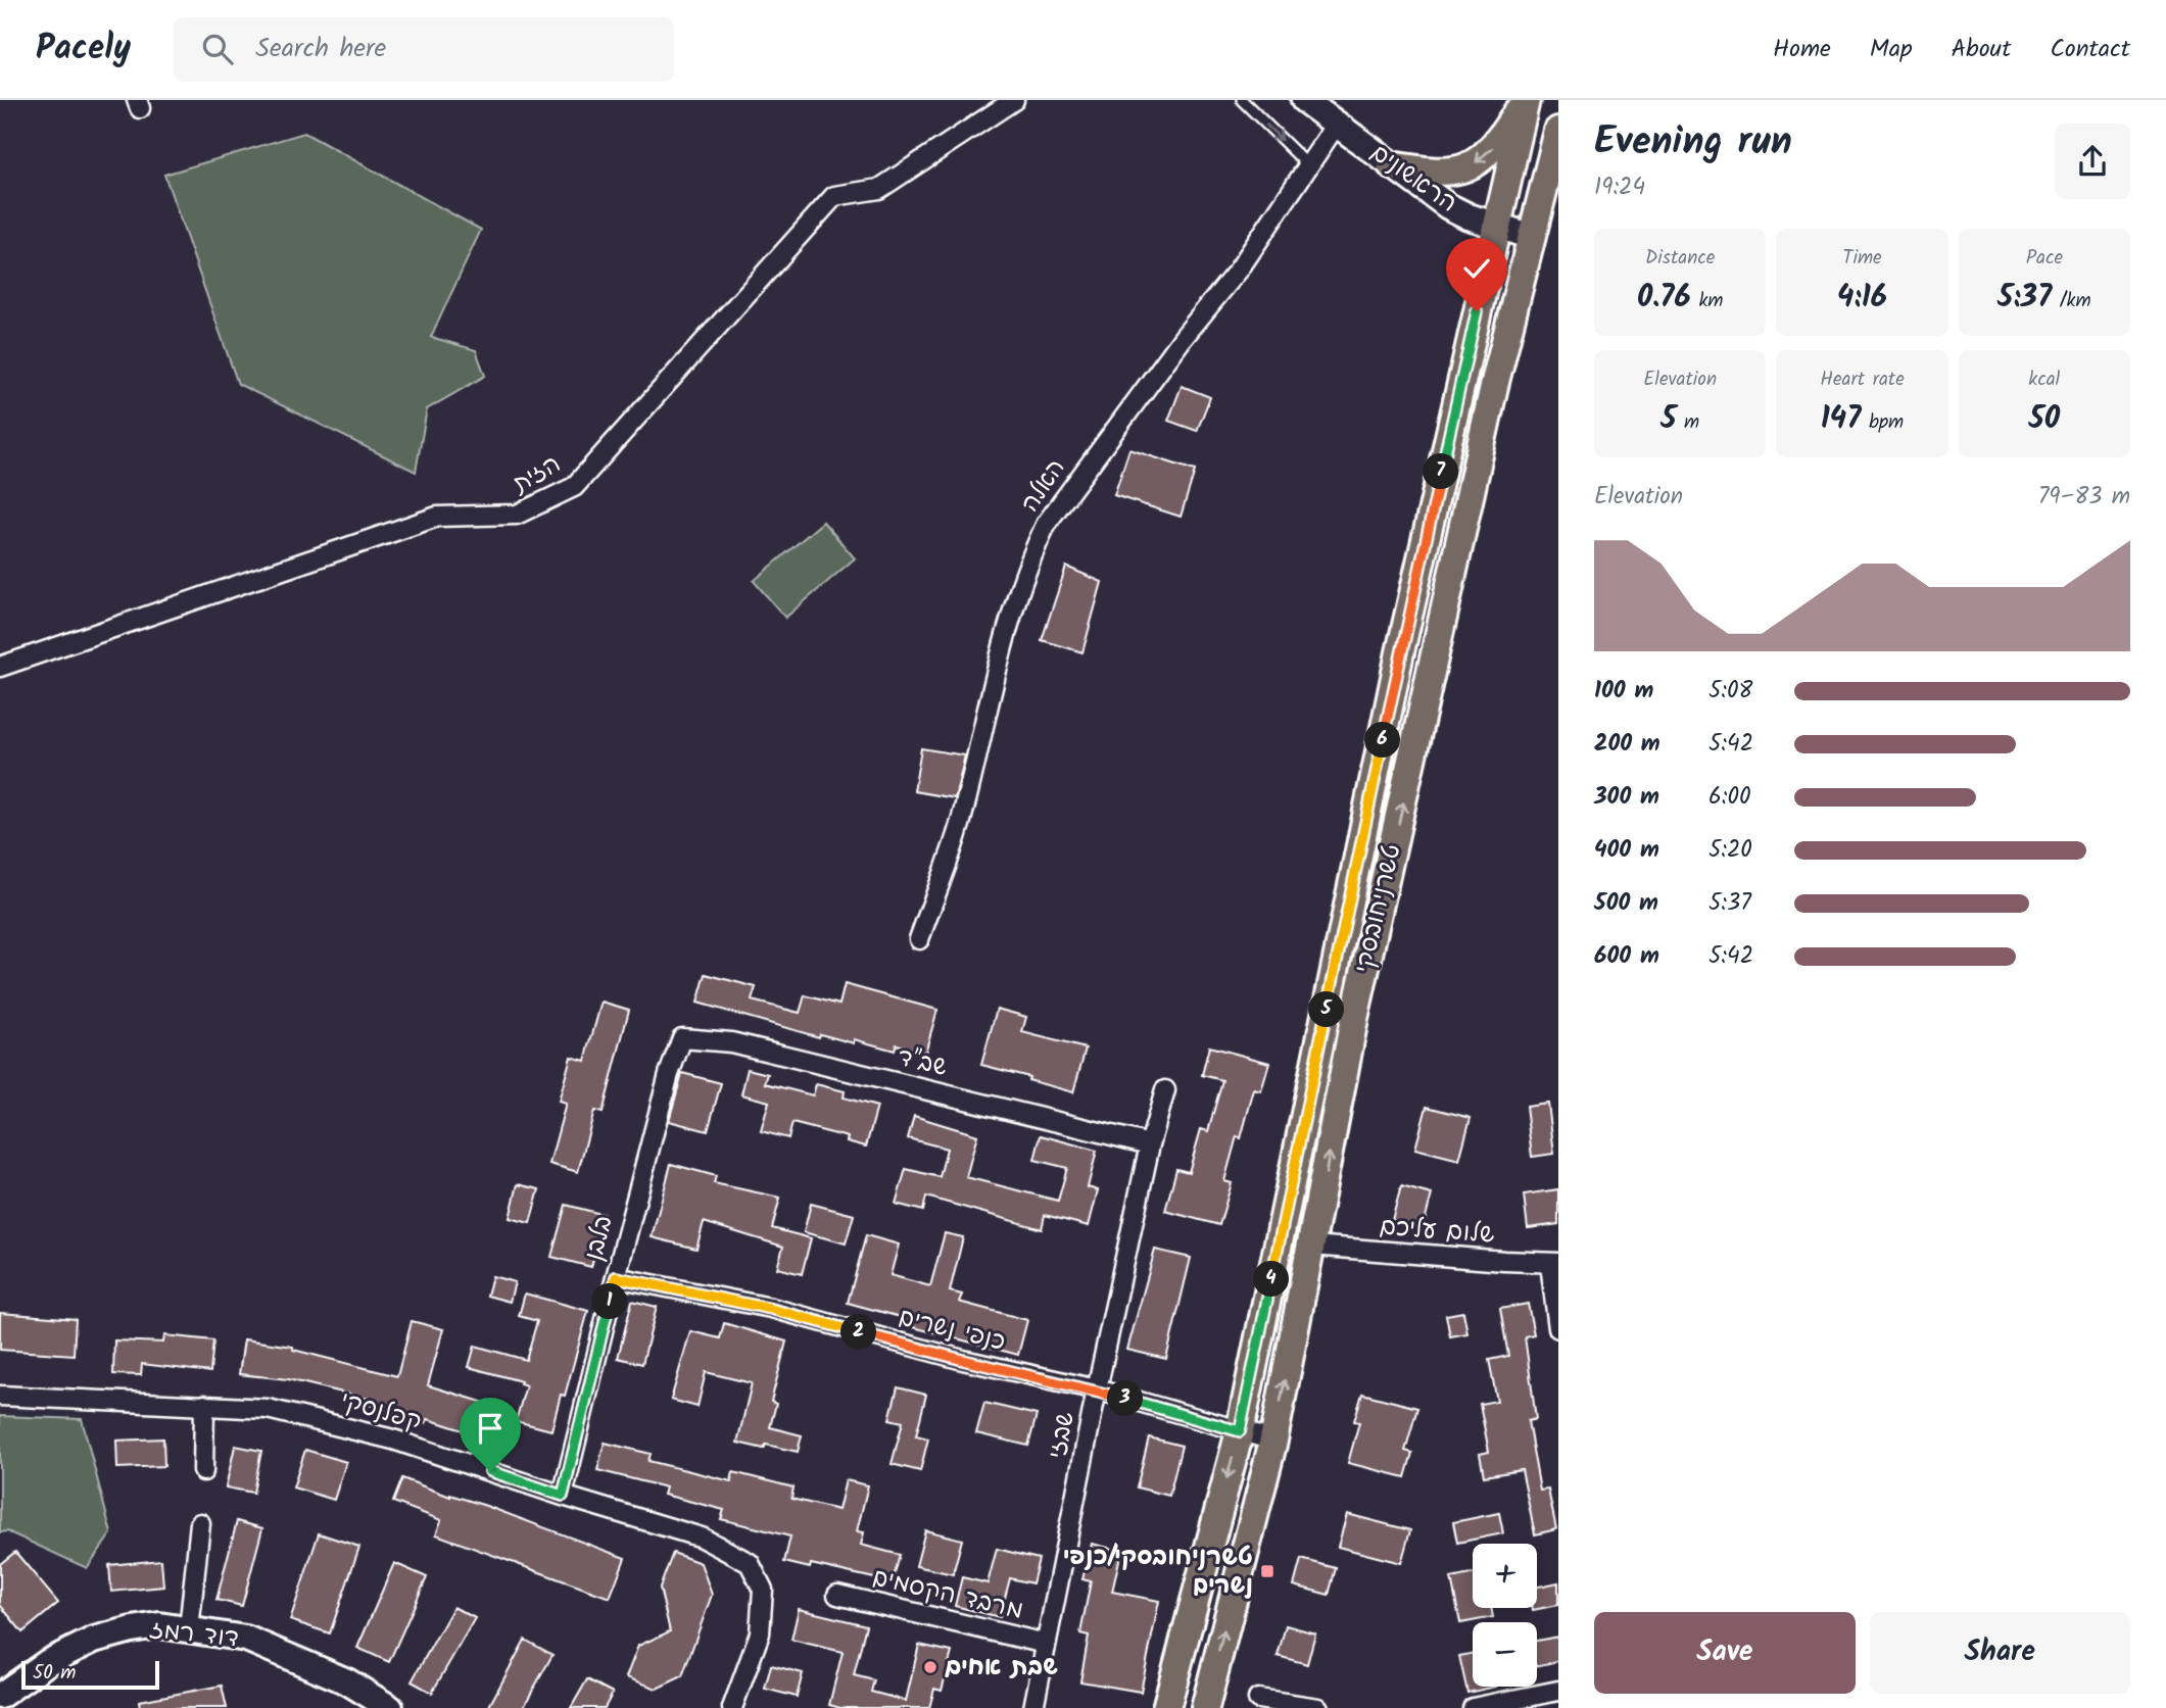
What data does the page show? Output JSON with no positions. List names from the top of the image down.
{
  "streets": {
    "main road": ["טשרניחובסקי"],
    "street": [
      "הראשונים",
      "הזית",
      "האלה",
      "שב''ד",
      "שלום עליכם",
      "בלבן",
      "כנפי נשרים",
      "קפלנסקי",
      "שבזי",
      "מרבד הקסמים",
      "דוד רמז"
    ]
  },
  "crossings": [
    ["הראשונים", "האלה"],
    ["הראשונים", "טשרניחובסקי"],
    ["טשרניחובסקי", "שלום עליכם"],
    ["טשרניחובסקי", "כנפי נשרים"],
    ["שב''ד", "בלבן"],
    ["שב''ד", "שבזי"],
    ["בלבן", "כנפי נשרים"],
    ["בלבן", "קפלנסקי"],
    ["כנפי נשרים", "שבזי"],
    ["שבזי", "מרבד הקסמים"]
  ],
  "places": {
    "transit": ["טשרניחובסקי/כנפי נשרים"],
    "other": ["שבת אחים"]
  },
  "scale_bar": "50 m",
  "page": {
    "header": "Pacely",
    "search": "Search here",
    "nav": [
      "Home",
      "Map",
      "About",
      "Contact"
    ],
    "heading": ["Evening run", "19:24"],
    "stats": [
      ["Distance", "0.76 km"],
      ["Time", "4:16"],
      ["Pace", "5:37 /km"],
      ["Elevation", "5 m"],
      ["Heart rate", "147 bpm"],
      ["kcal", "50"]
    ],
    "pins": [
      "7",
      "6",
      "5",
      "4",
      "1",
      "2",
      "3"
    ],
    "chart": ["Elevation", "79–83 m"],
    "list": [
      {
        "name": "100 m",
        "note": "5:08"
      },
      {
        "name": "200 m",
        "note": "5:42"
      },
      {
        "name": "300 m",
        "note": "6:00"
      },
      {
        "name": "400 m",
        "note": "5:20"
      },
      {
        "name": "500 m",
        "note": "5:37"
      },
      {
        "name": "600 m",
        "note": "5:42"
      }
    ],
    "map_buttons": ["+", "−"],
    "buttons": ["Save", "Share"],
    "scale": "50 m"
  }
}
